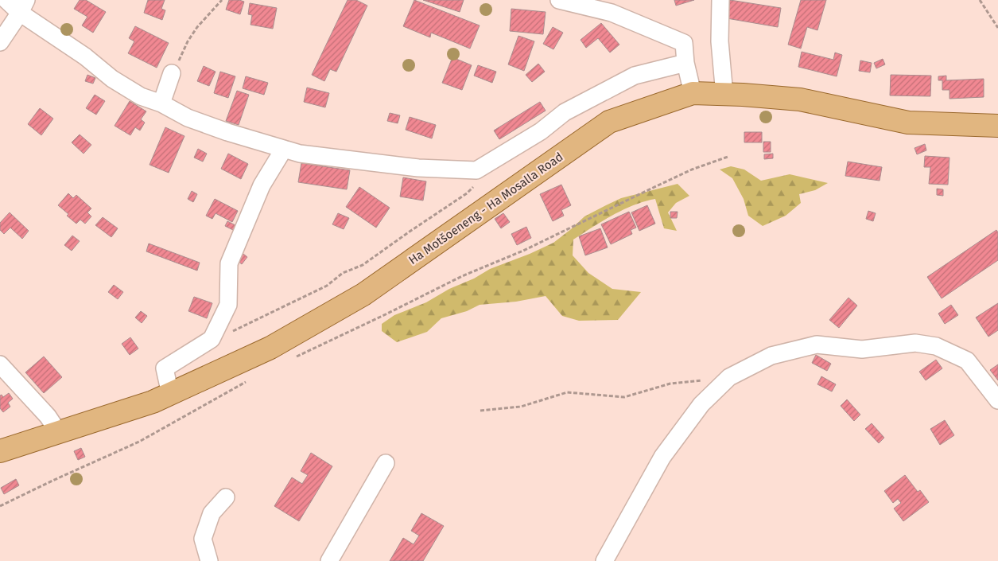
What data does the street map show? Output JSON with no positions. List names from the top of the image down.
{
  "streets": {
    "main road": ["Ha Motšoeneng - Ha Mosalla Road"]
  }
}
